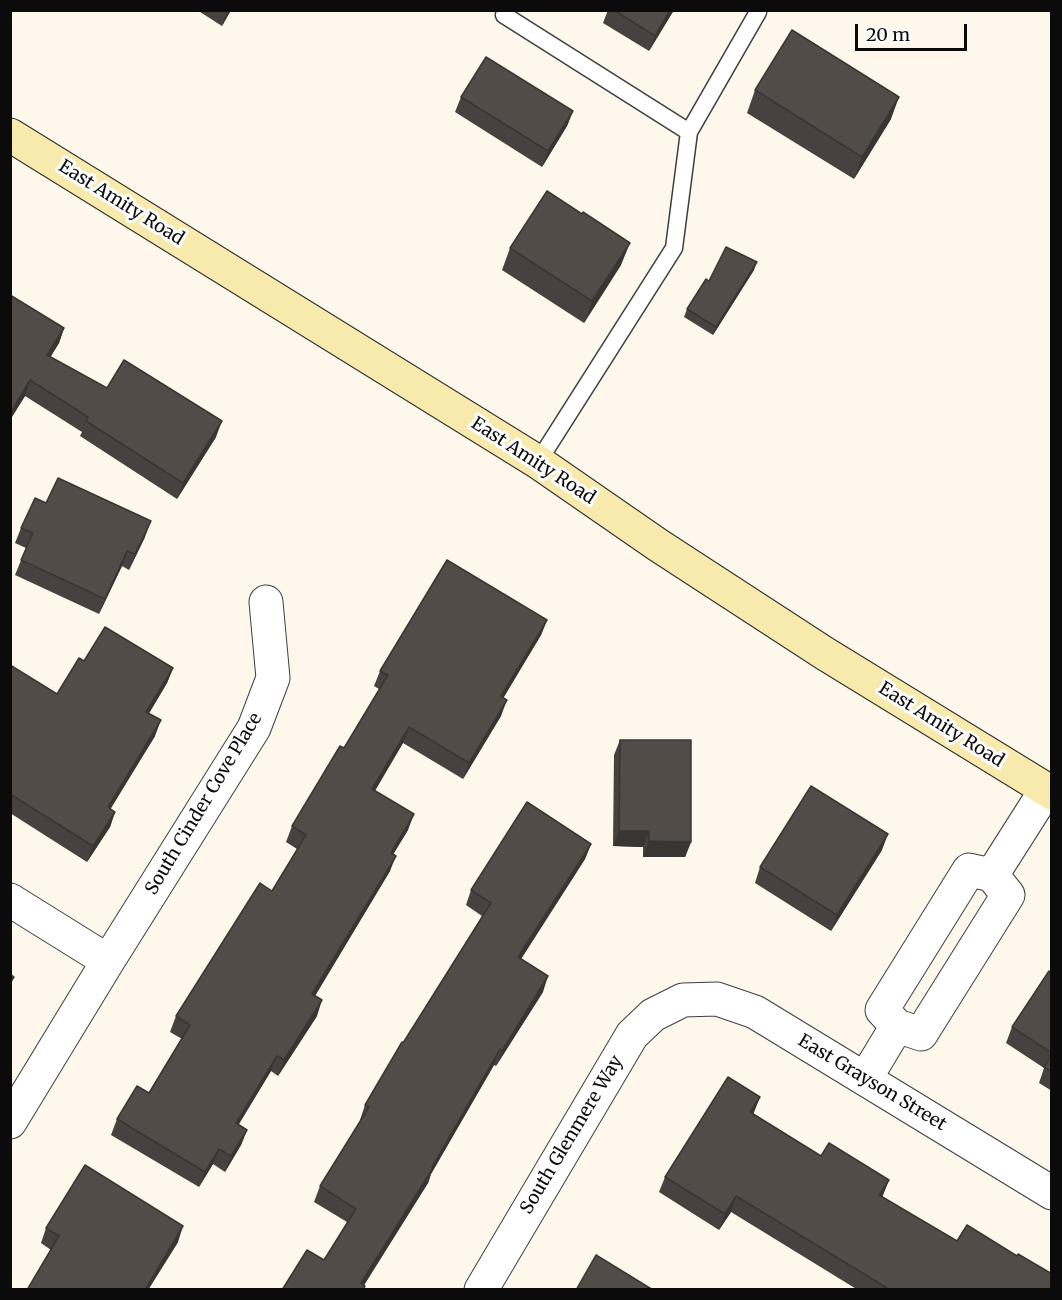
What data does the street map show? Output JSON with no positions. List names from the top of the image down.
{
  "streets": {
    "main road": ["East Amity Road"],
    "street": ["South Cinder Cove Place", "East Grayson Street", "South Glenmere Way"]
  },
  "crossings": [
    ["East Grayson Street", "South Glenmere Way"]
  ],
  "scale_bar": "20 m"
}
